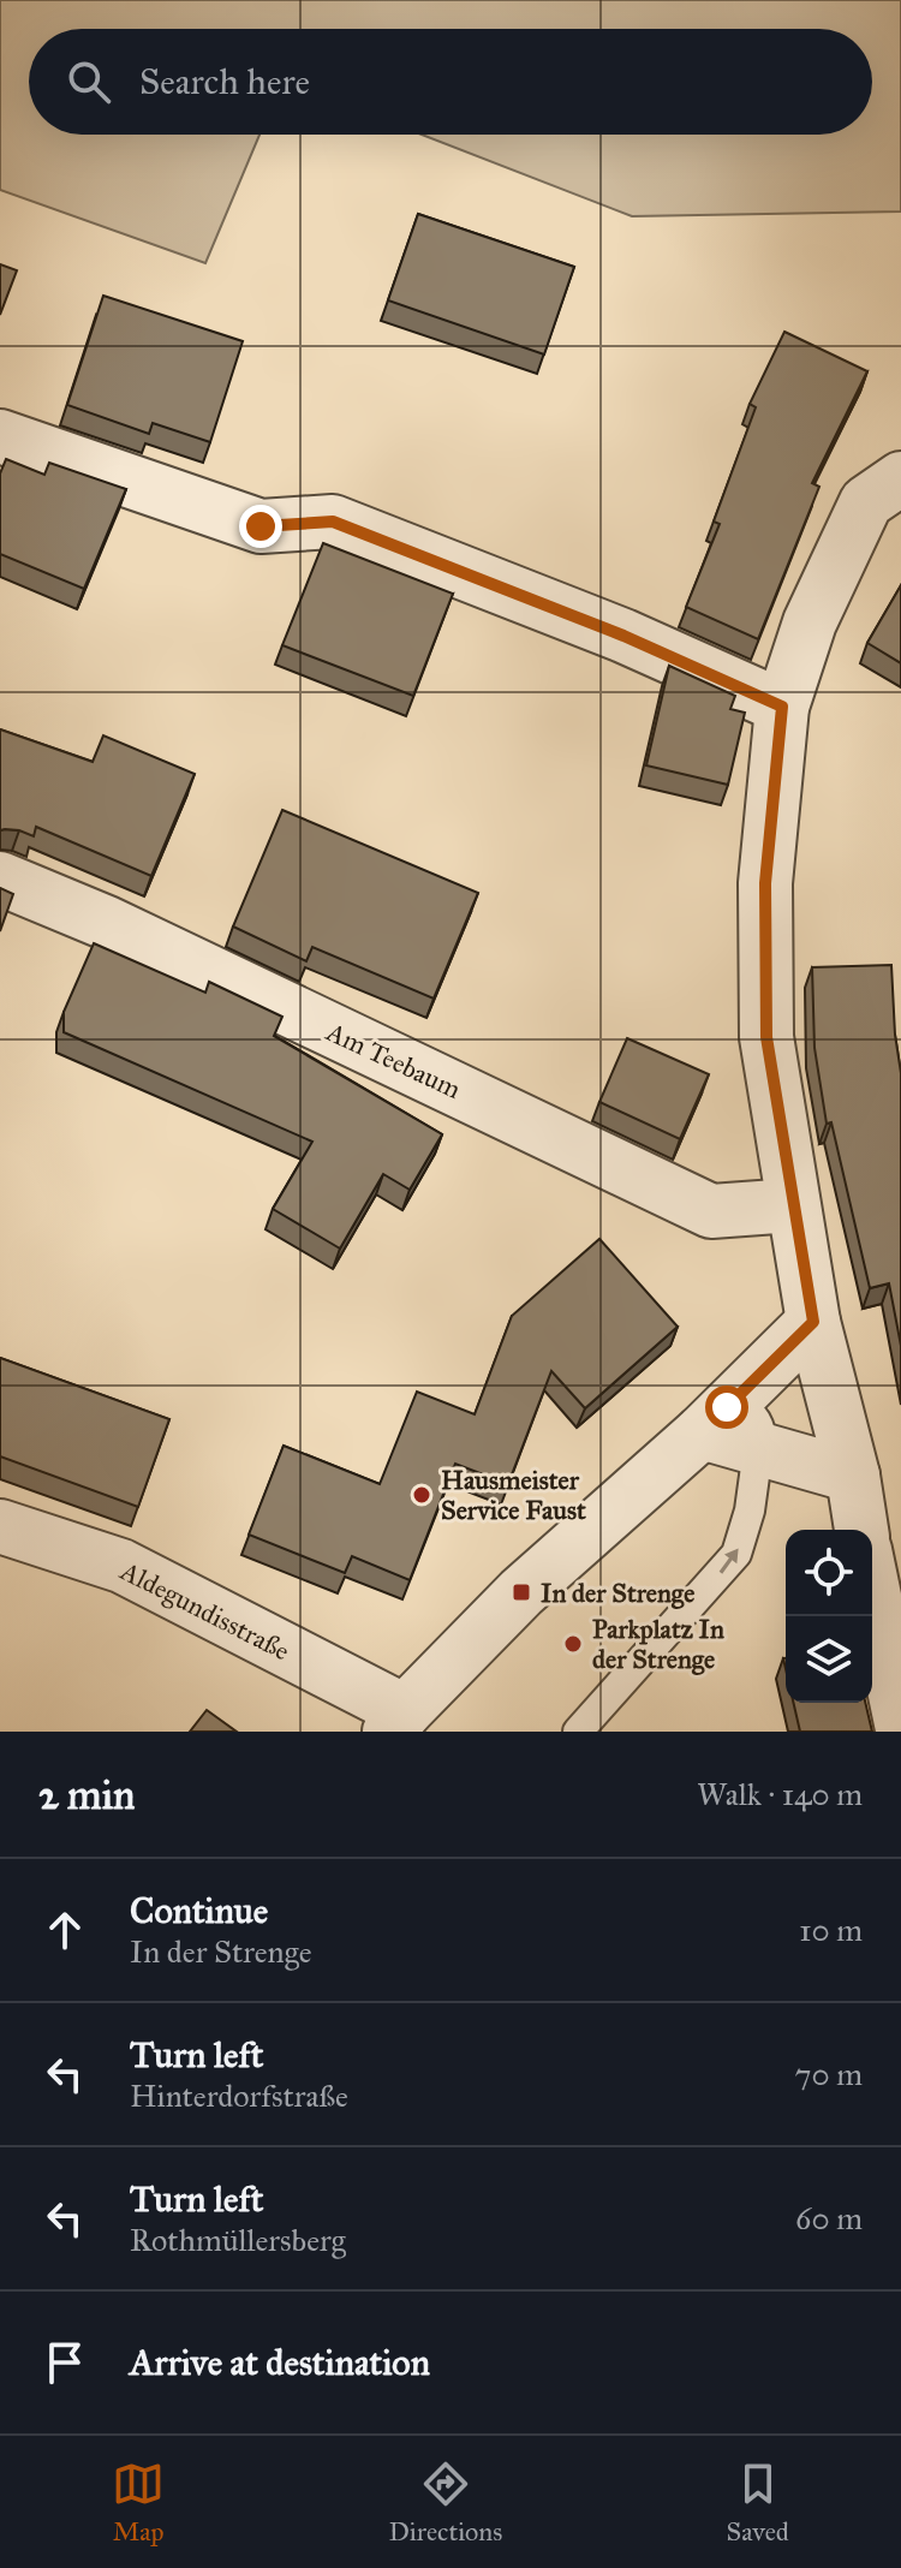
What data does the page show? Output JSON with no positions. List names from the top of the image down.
{
  "streets": {
    "street": ["Am Teebaum", "Aldegundisstraße"]
  },
  "places": {
    "other": ["Hausmeister Service Faust", "Parkplatz In der Strenge"],
    "transit": ["In der Strenge"]
  },
  "page": {
    "search": "Search here",
    "heading": ["2 min", "Walk · 140 m"],
    "list": [
      ["Continue", "In der Strenge", "10 m"],
      ["Turn left", "Hinterdorfstraße", "70 m"],
      ["Turn left", "Rothmüllersberg", "60 m"],
      "Arrive at destination"
    ],
    "nav": ["Map", "Directions", "Saved"]
  }
}
